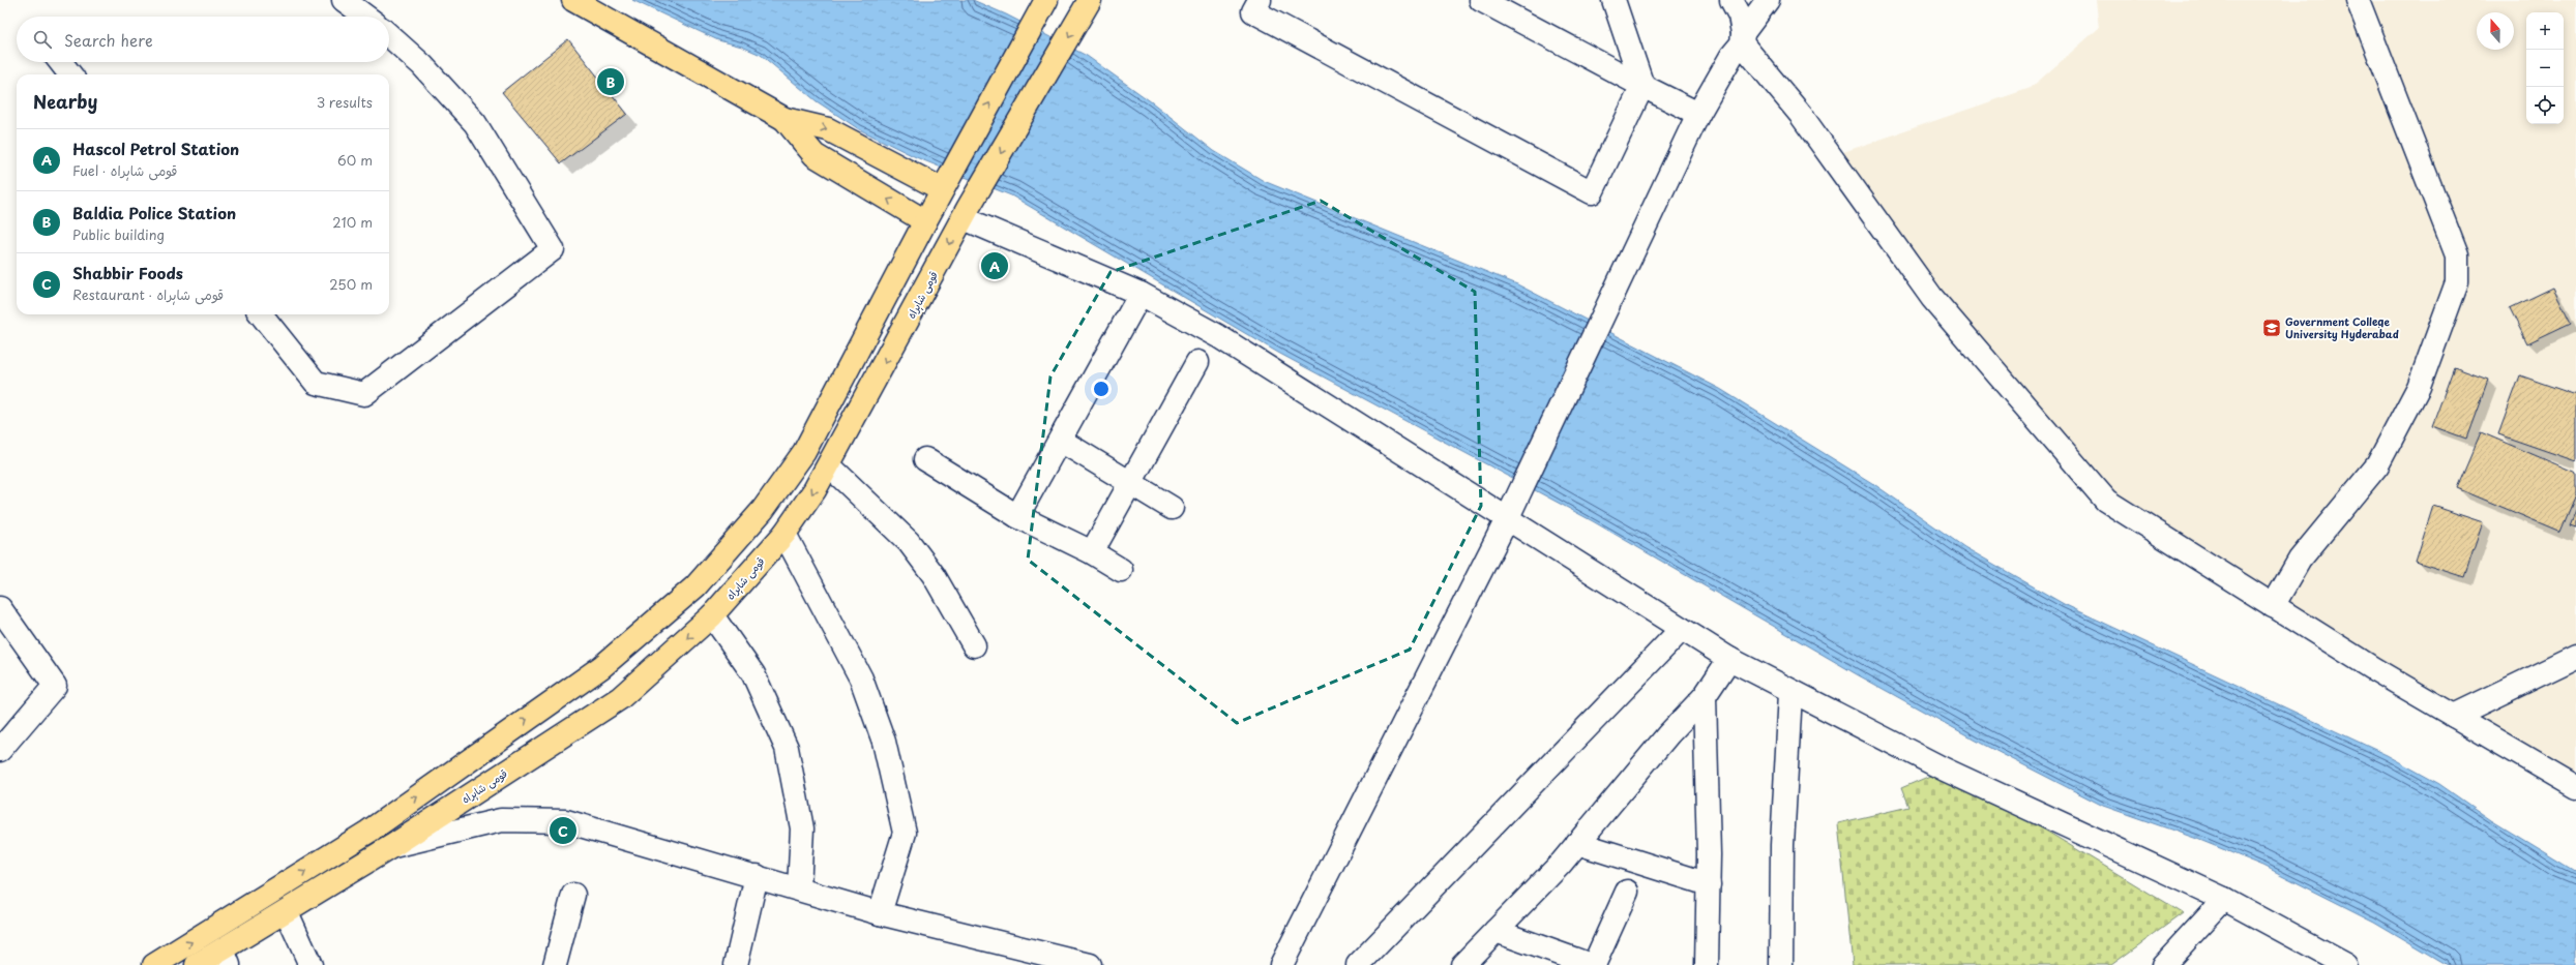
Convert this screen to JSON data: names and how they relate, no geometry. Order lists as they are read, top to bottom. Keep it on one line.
{"streets":{"main road":["قومی شاہراہ"]},"places":{"school or university":["Government College University Hyderabad"]},"north":"top","page":{"map_buttons":["+","−"],"search":"Search here","pins":["B","A","C"],"heading":["Nearby","3 results"],"list":[{"mark":"A","name":"Hascol Petrol Station","note":"Fuel · قومی شاہراہ","value":"60 m"},{"mark":"B","name":"Baldia Police Station","note":"Public building","value":"210 m"},{"mark":"C","name":"Shabbir Foods","note":"Restaurant · قومی شاہراہ","value":"250 m"}]}}
